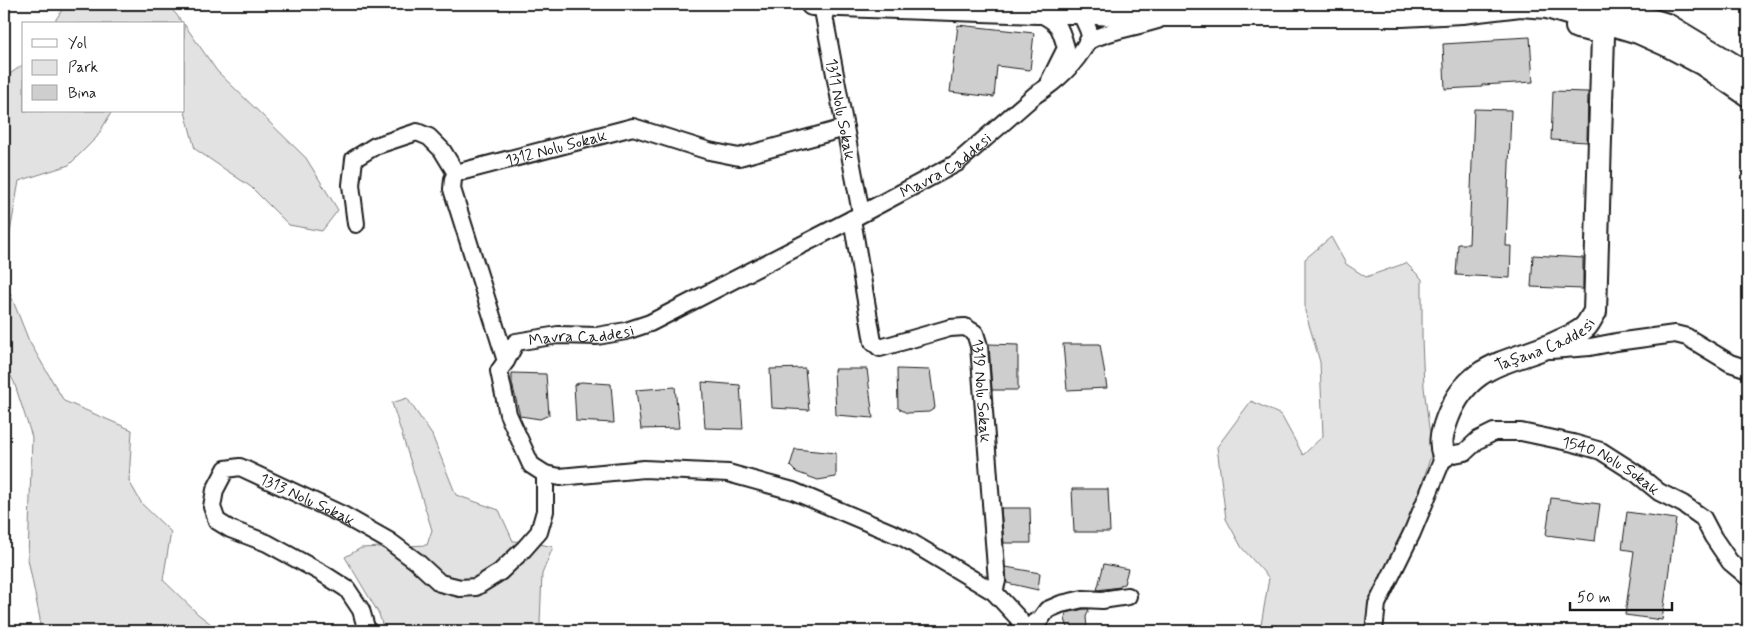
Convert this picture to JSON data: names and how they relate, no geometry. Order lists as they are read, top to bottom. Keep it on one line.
{"streets":{"street":["1311 Nolu Sokak","1312 Nolu Sokak","Mavra Caddesi","Taşana Caddesi","1319 Nolu Sokak","1540 Nolu Sokak","1313 Nolu Sokak"]},"crossings":[["1311 Nolu Sokak","1312 Nolu Sokak"],["1311 Nolu Sokak","Mavra Caddesi"],["1311 Nolu Sokak","1319 Nolu Sokak"],["Mavra Caddesi","1319 Nolu Sokak"],["Mavra Caddesi","1313 Nolu Sokak"],["Taşana Caddesi","1540 Nolu Sokak"]],"legend":["Yol","Park","Bina"],"scale_bar":"50 m"}
